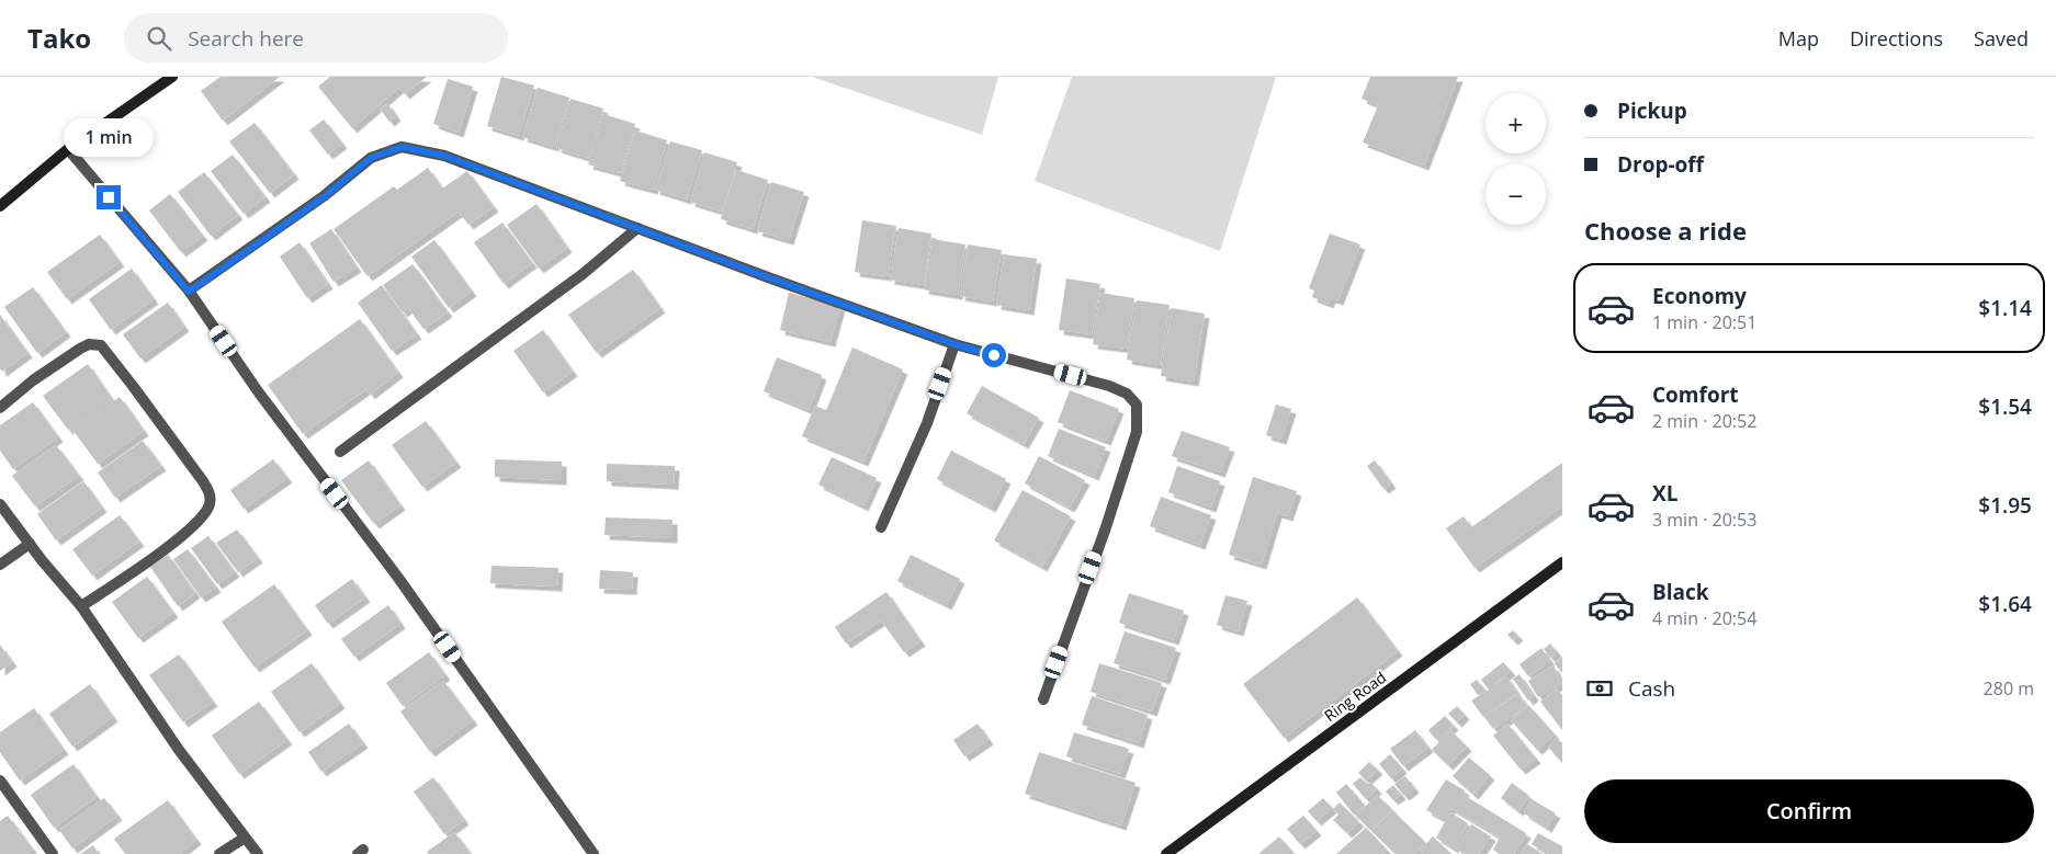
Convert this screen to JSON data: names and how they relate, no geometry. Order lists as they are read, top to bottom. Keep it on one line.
{"streets":{"main road":["Ring Road"]},"page":{"header":"Tako","search":"Search here","nav":["Map","Directions","Saved"],"banner":["Pickup","Drop-off"],"map_buttons":["+","−"],"bubble":"1 min","heading":"Choose a ride","list":[{"name":"Economy","note":"1 min · 20:51","value":"$1.14"},{"name":"Comfort","note":"2 min · 20:52","value":"$1.54"},{"name":"XL","note":"3 min · 20:53","value":"$1.95"},{"name":"Black","note":"4 min · 20:54","value":"$1.64"}],"pay":["Cash","280 m"],"buttons":"Confirm"}}
